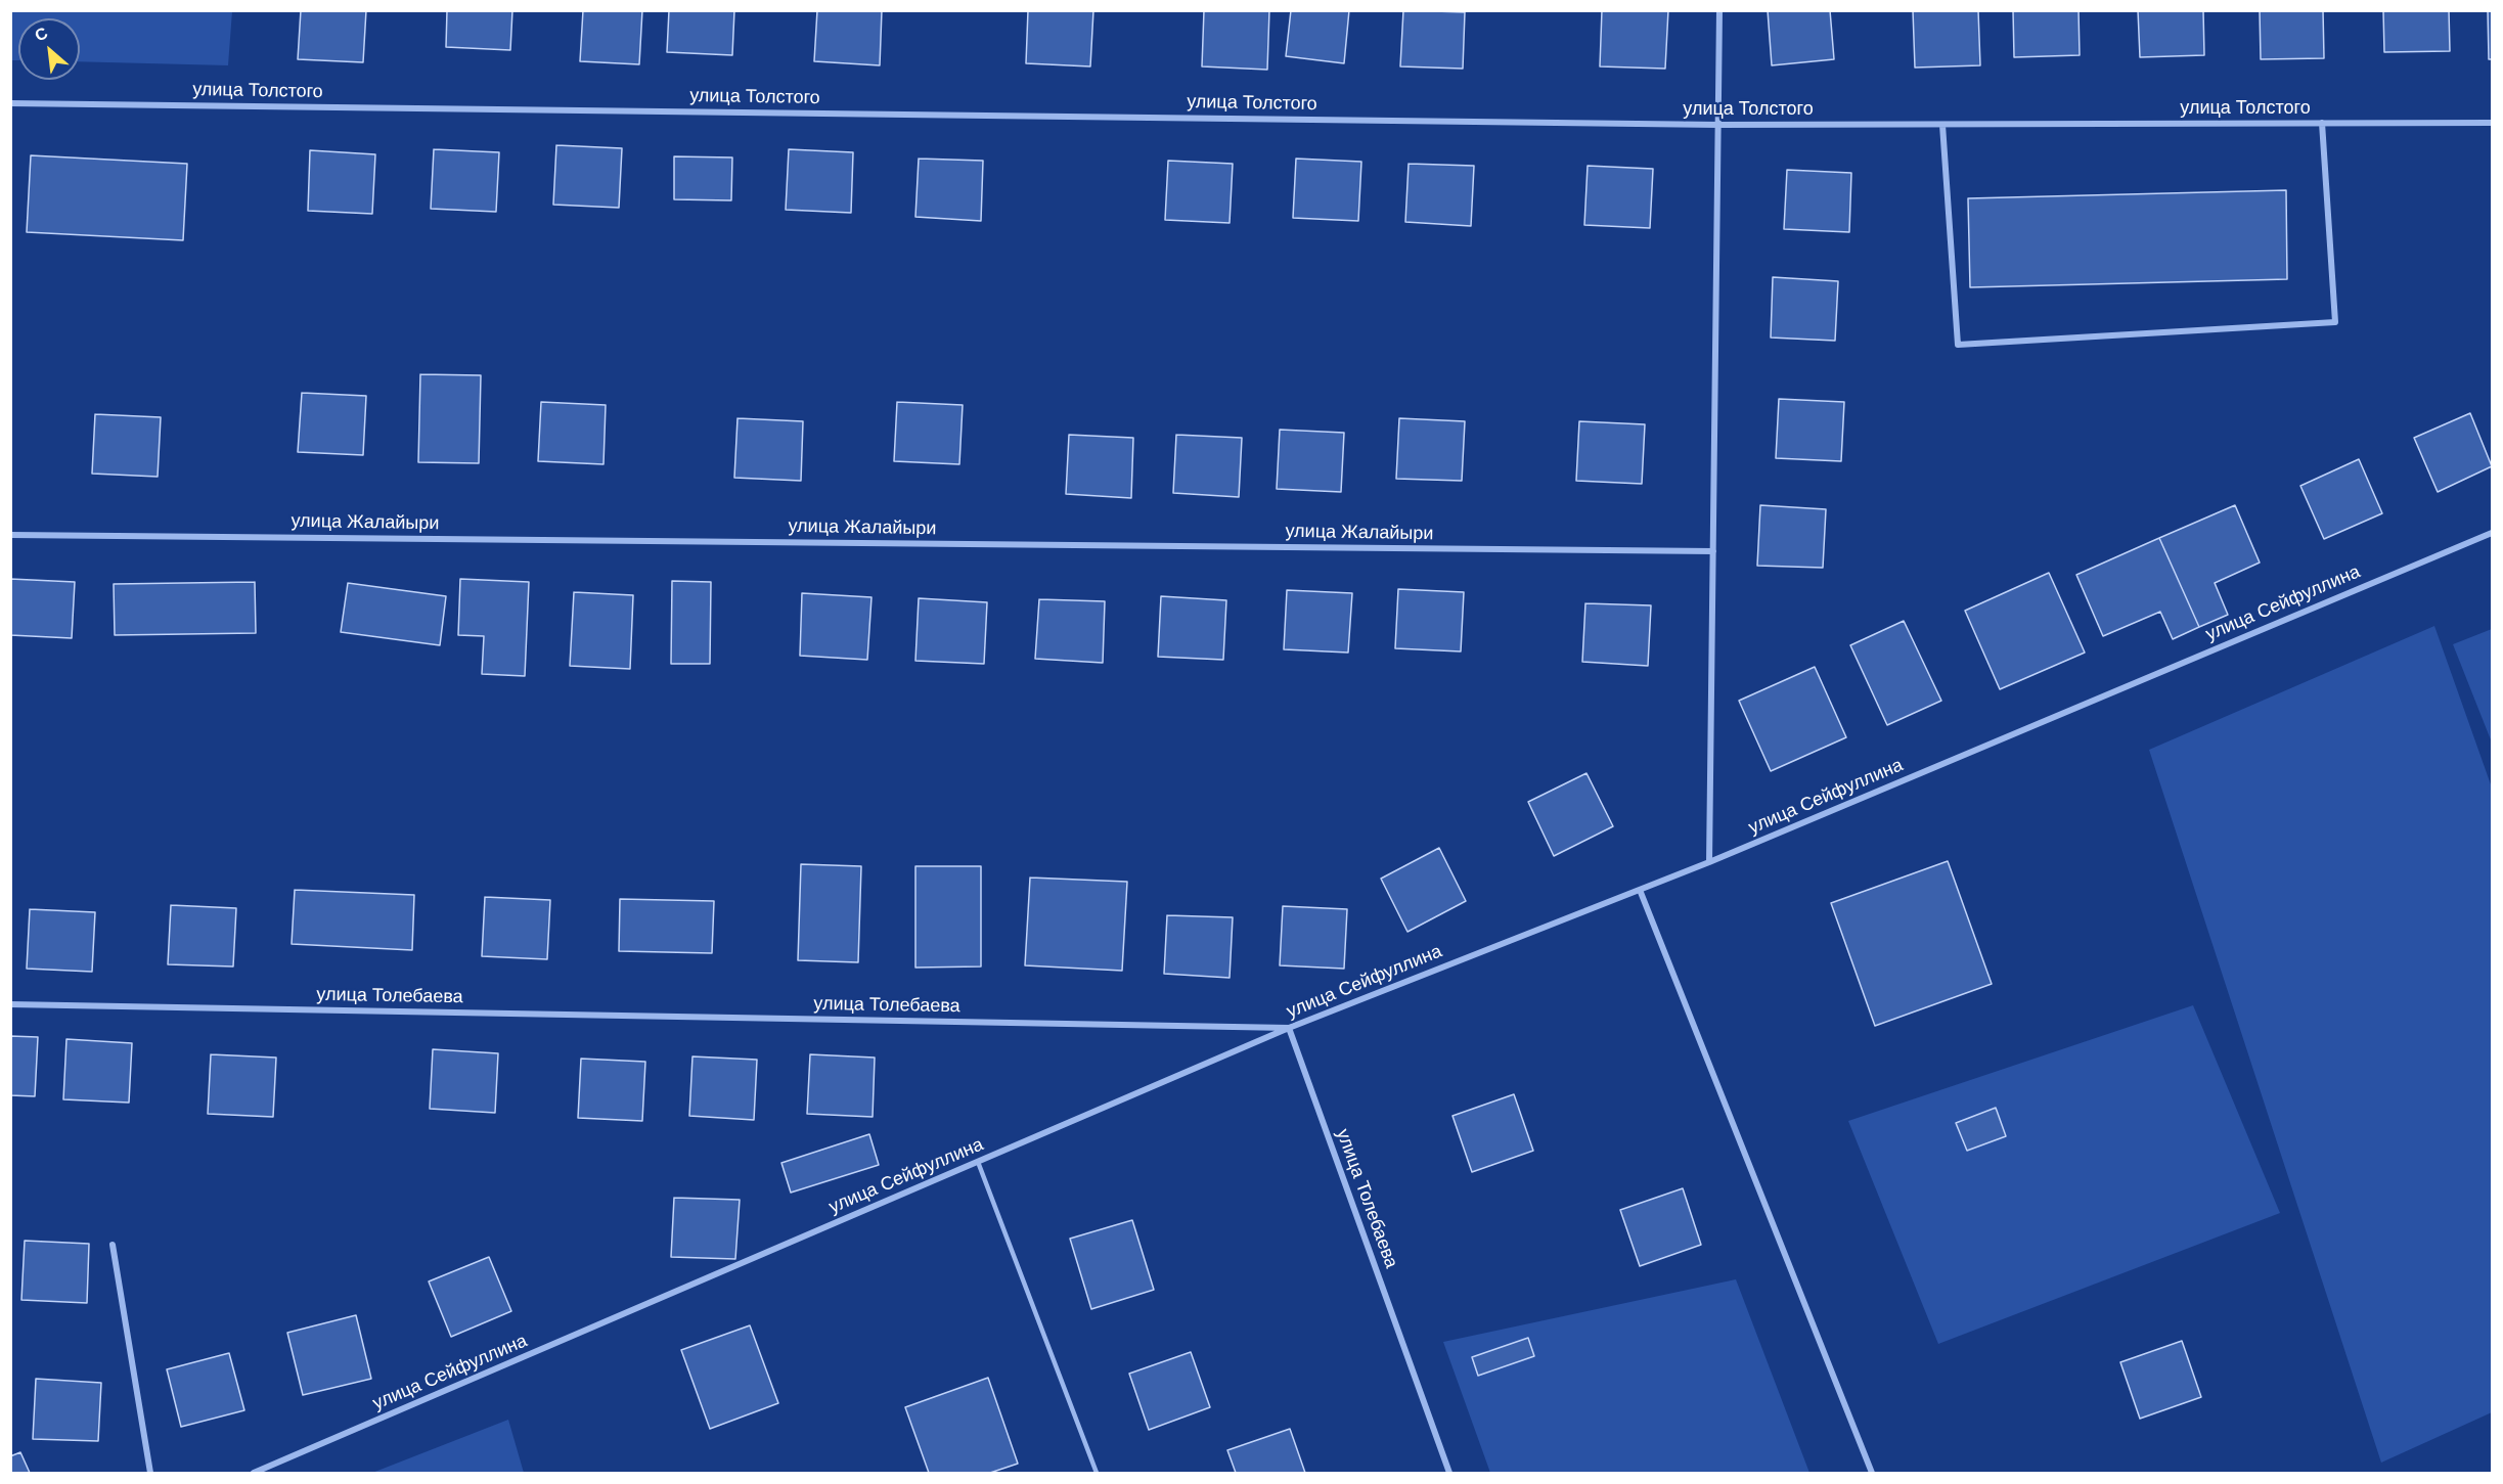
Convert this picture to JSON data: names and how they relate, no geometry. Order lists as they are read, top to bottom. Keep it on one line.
{"streets":{"street":["улица Толстого","улица Жалайыри","улица Сейфуллина","улица Толебаева"]},"crossings":[["улица Сейфуллина","улица Толебаева"]],"north":"top left"}
